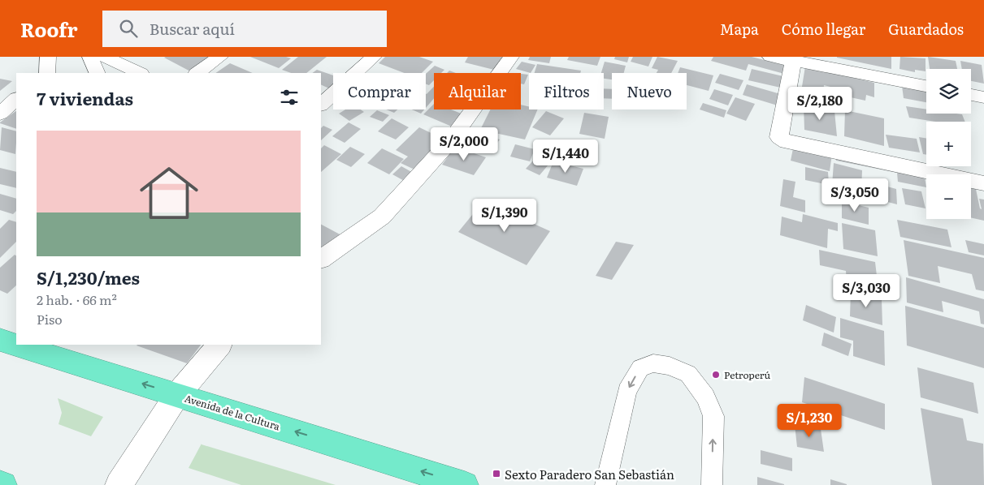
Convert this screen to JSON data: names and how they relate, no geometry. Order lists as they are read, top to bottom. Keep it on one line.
{"streets":{"highway":["Avenida de la Cultura"]},"one_way":["Avenida de la Cultura"],"places":{"other":["Petroperú"],"transit":["Sexto Paradero San Sebastián"]},"page":{"header":"Roofr","search":"Buscar aquí","nav":["Mapa","Cómo llegar","Guardados"],"map_buttons":["+","−"],"chip":["Comprar","Alquilar","Filtros","Nuevo"],"heading":"7 viviendas","price":["S/2,180","S/2,000","S/1,440","S/3,050","S/1,390","S/3,030","S/1,230"],"list":[{"name":"S/1,230/mes","note":"2 hab. · 66 m² · Piso"}]}}
